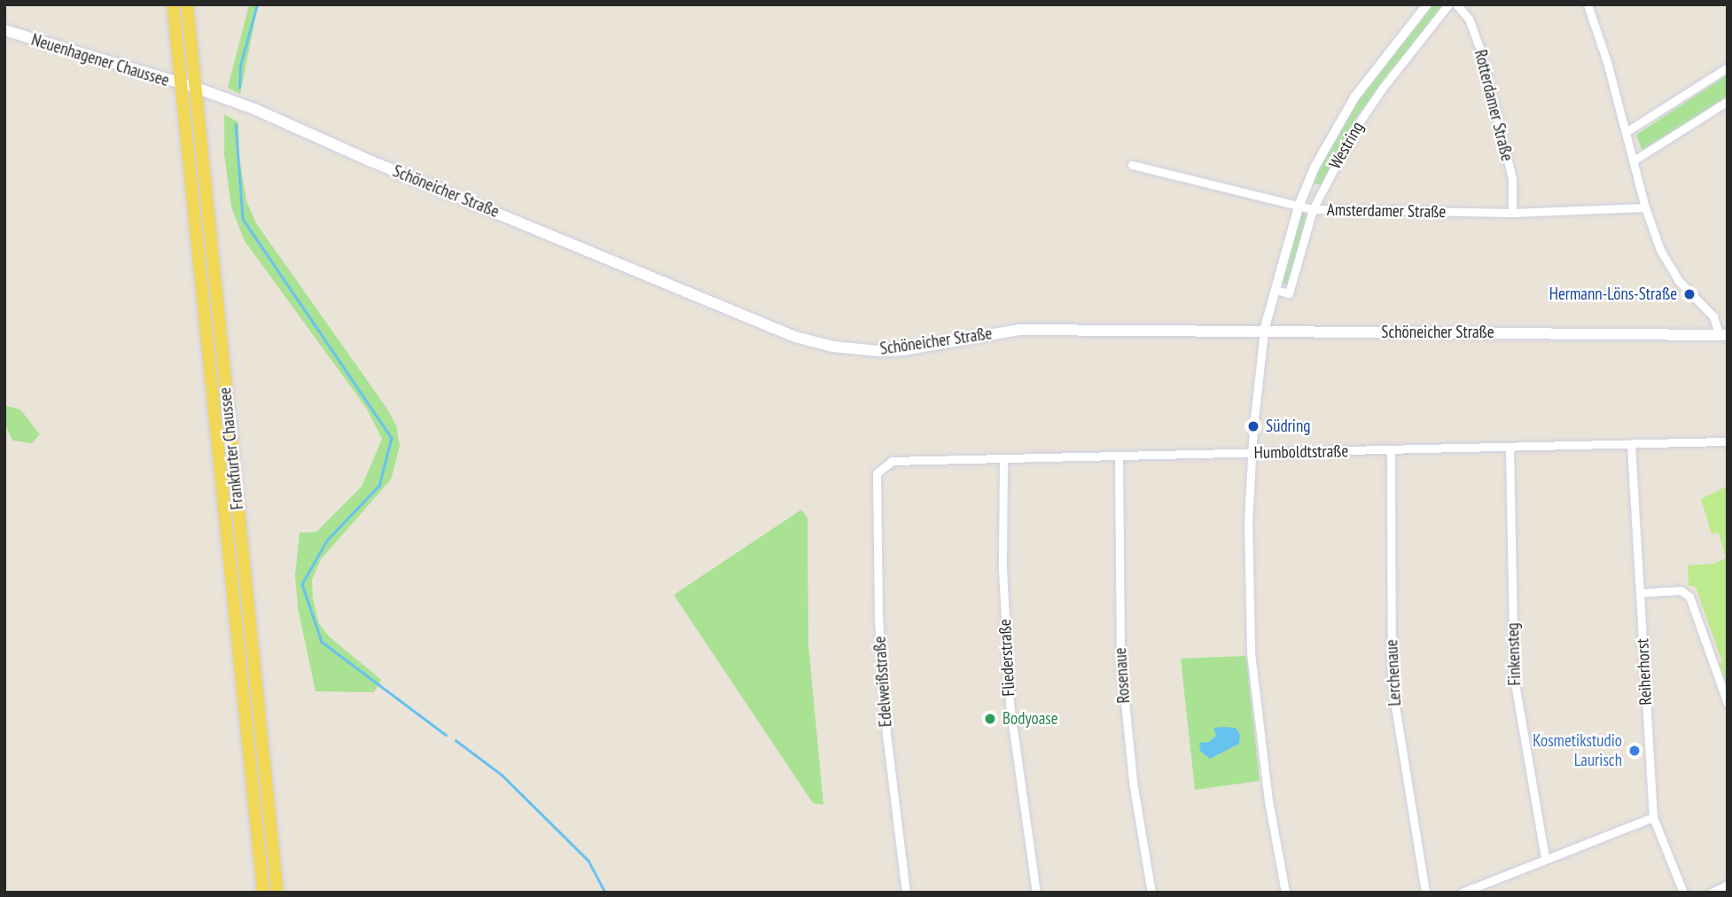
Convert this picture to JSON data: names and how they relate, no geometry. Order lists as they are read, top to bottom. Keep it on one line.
{"streets":{"main road":["Neuenhagener Chaussee","Schöneicher Straße","Frankfurter Chaussee"],"street":["Rotterdamer Straße","Westring","Amsterdamer Straße","Humboldtstraße","Finkensteg","Fliederstraße","Reiherhorst","Lerchenaue","Rosenaue","Edelweißstraße"]},"crossings":[["Neuenhagener Chaussee","Schöneicher Straße"],["Neuenhagener Chaussee","Frankfurter Chaussee"],["Rotterdamer Straße","Amsterdamer Straße"],["Westring","Schöneicher Straße"],["Westring","Amsterdamer Straße"],["Schöneicher Straße","Frankfurter Chaussee"],["Humboldtstraße","Finkensteg"],["Humboldtstraße","Fliederstraße"],["Humboldtstraße","Reiherhorst"],["Humboldtstraße","Lerchenaue"],["Humboldtstraße","Rosenaue"],["Humboldtstraße","Edelweißstraße"]],"places":["Hermann-Löns-Straße","Südring","Bodyoase","Kosmetikstudio Laurisch"]}
